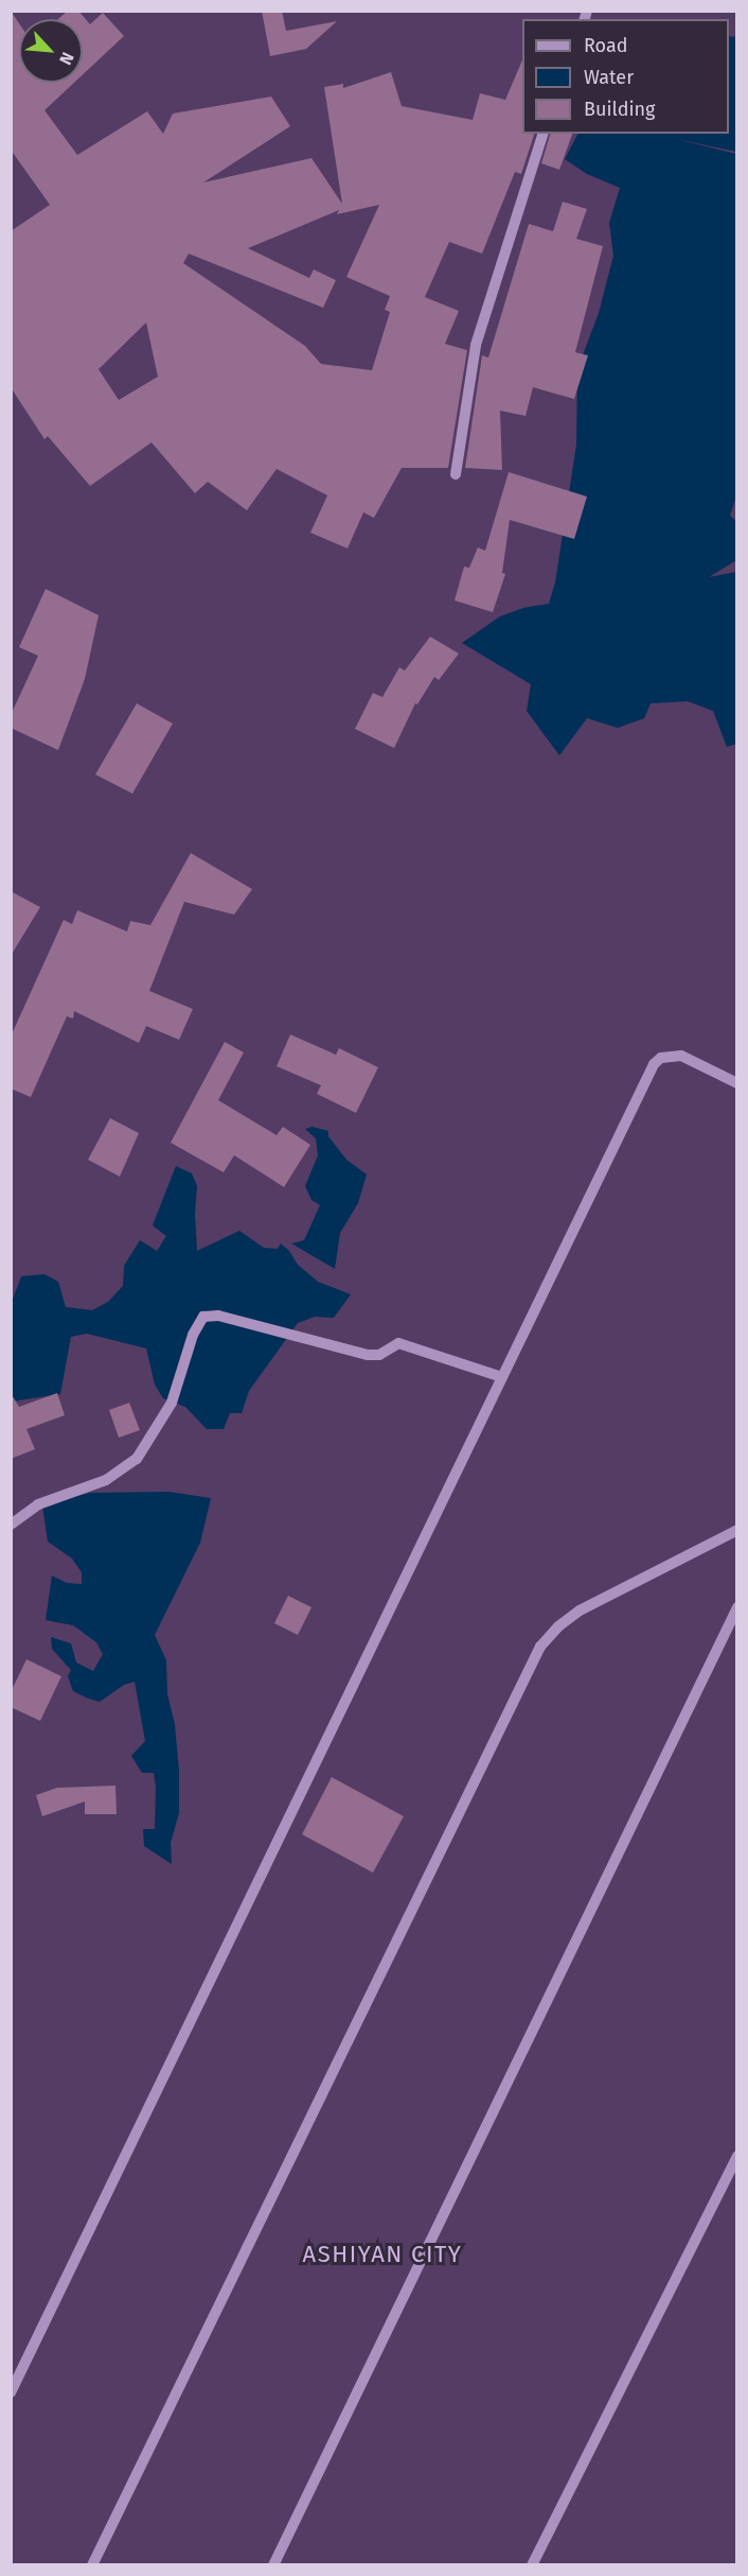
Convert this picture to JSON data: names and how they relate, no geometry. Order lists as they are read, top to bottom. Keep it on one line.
{"districts":["ASHIYAN CITY"],"legend":["Road","Water","Building"],"north":"bottom right"}
